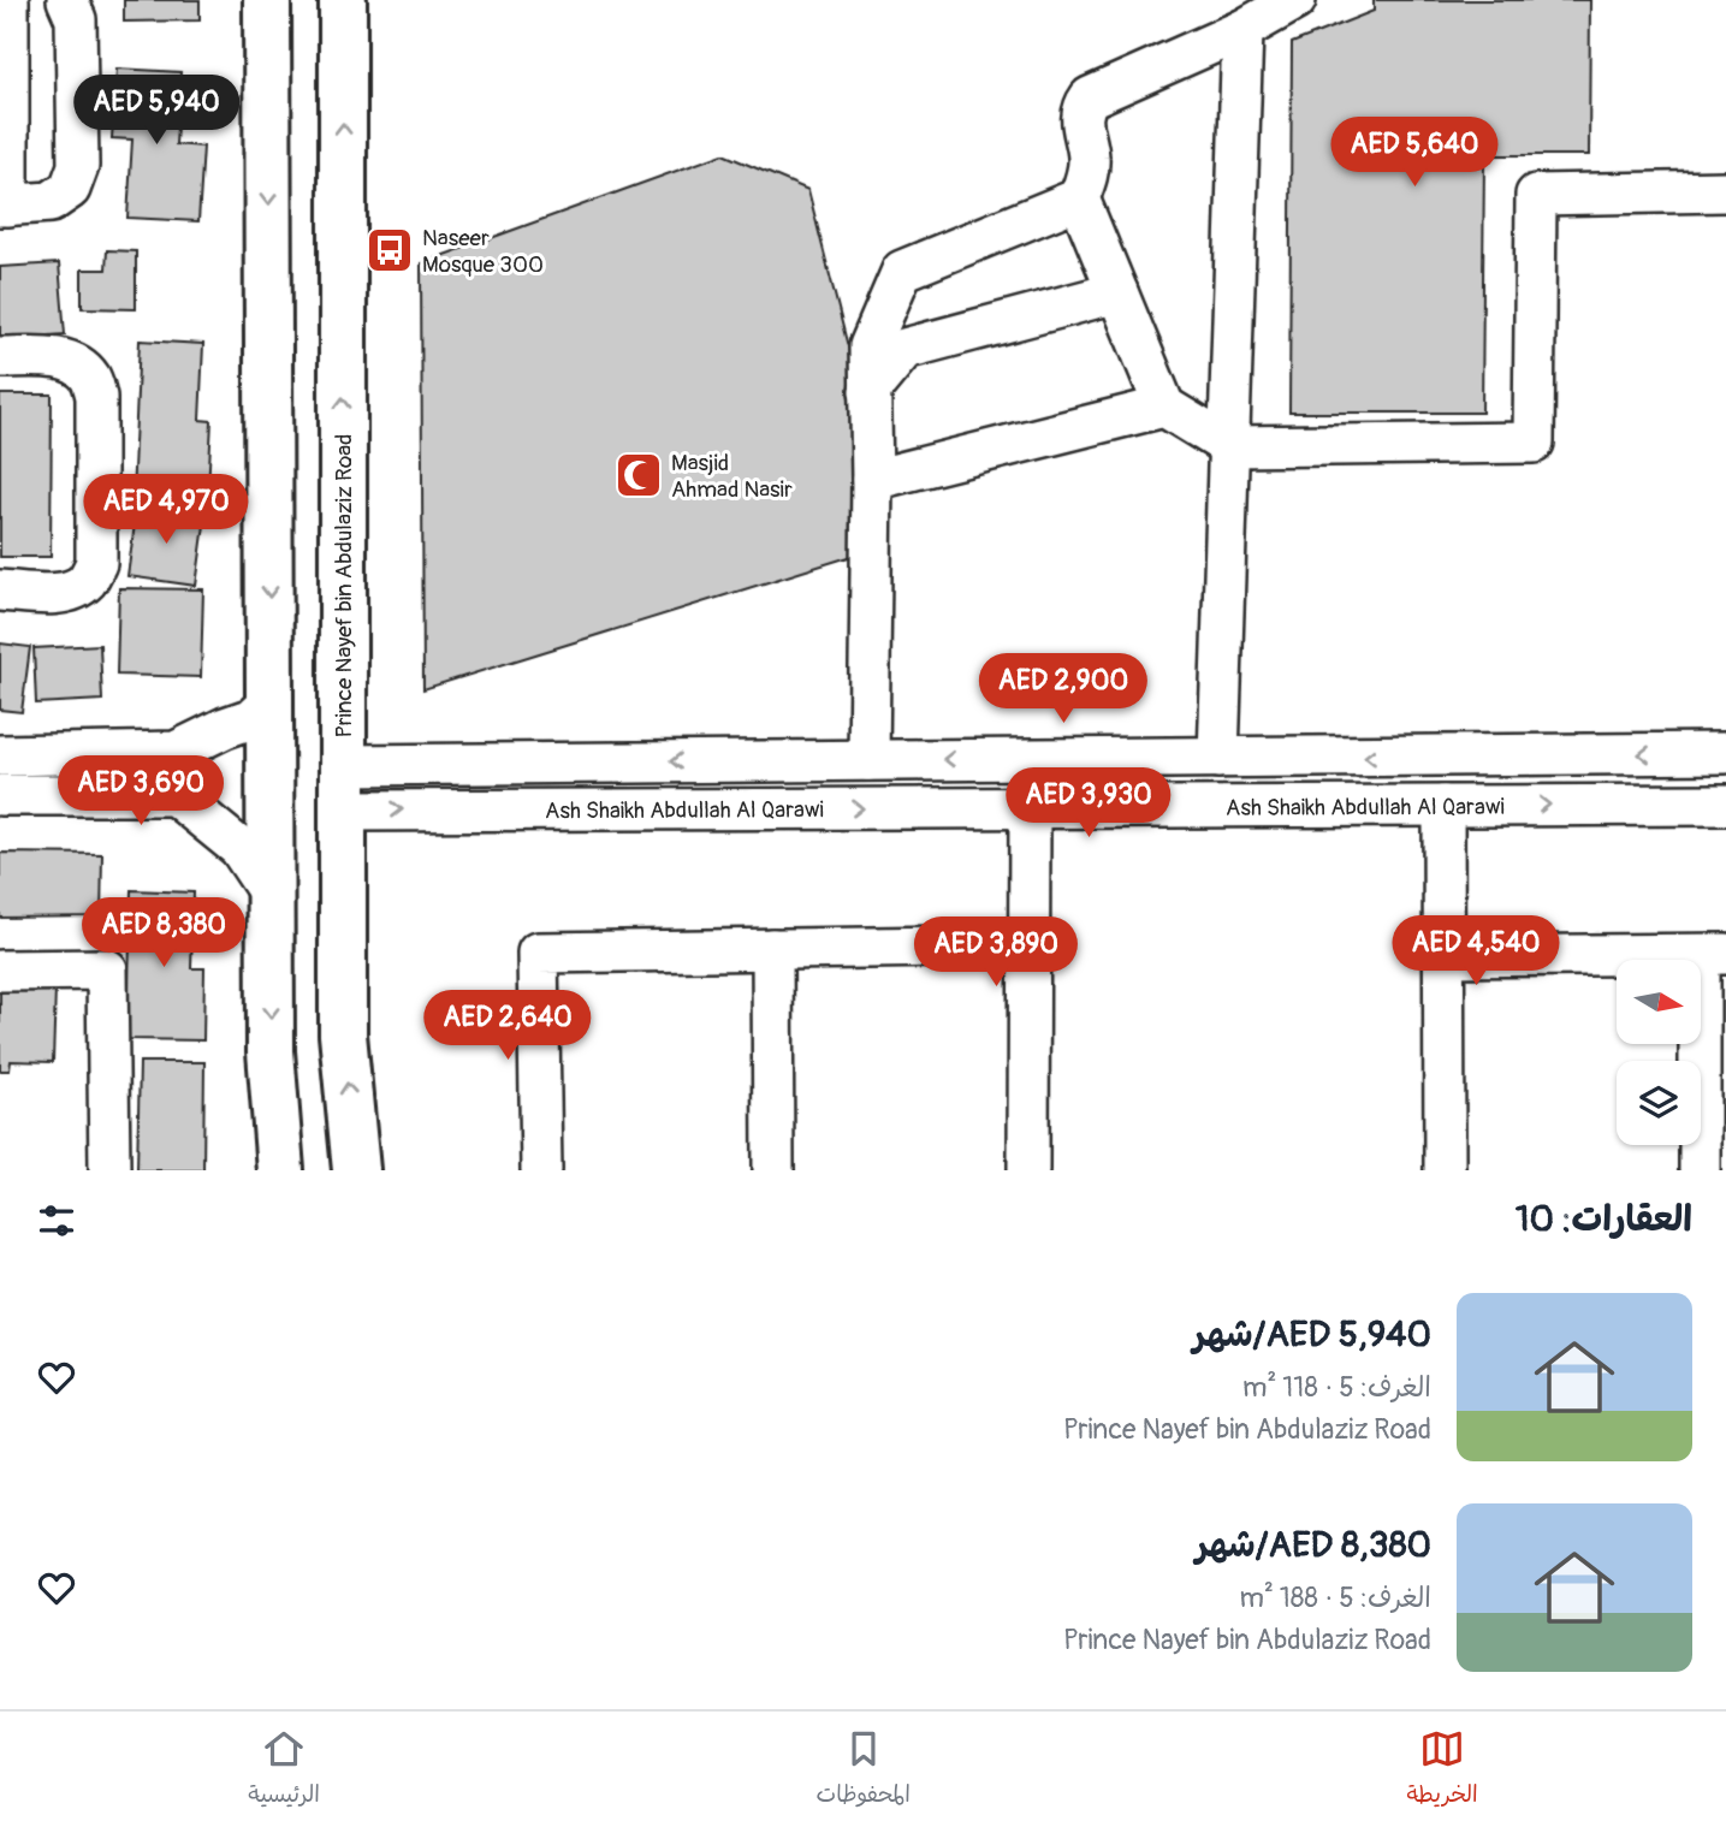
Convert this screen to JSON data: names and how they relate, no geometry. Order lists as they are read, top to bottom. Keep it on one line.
{"streets":{"main road":["Prince Nayef bin Abdulaziz Road"],"street":["Ash Shaikh Abdullah Al Qarawi"]},"crossings":[["Prince Nayef bin Abdulaziz Road","Ash Shaikh Abdullah Al Qarawi"]],"places":{"bus stop":["Naseer Mosque 300"],"mosque":["Masjid Ahmad Nasir"]},"north":"right","page":{"price":["AED 5,940","AED 5,640","AED 4,970","AED 2,900","AED 3,690","AED 3,930","AED 8,380","AED 4,540","AED 3,890","AED 2,640"],"heading":"العقارات: 10","list":[{"name":"AED 5,940/شهر","note":"الغرف: 5 · 118 m² · Prince Nayef bin Abdulaziz Road"},{"name":"AED 8,380/شهر","note":"الغرف: 5 · 188 m² · Prince Nayef bin Abdulaziz Road"}],"tabs":["الخريطة","المحفوظات","الرئيسية"]}}
